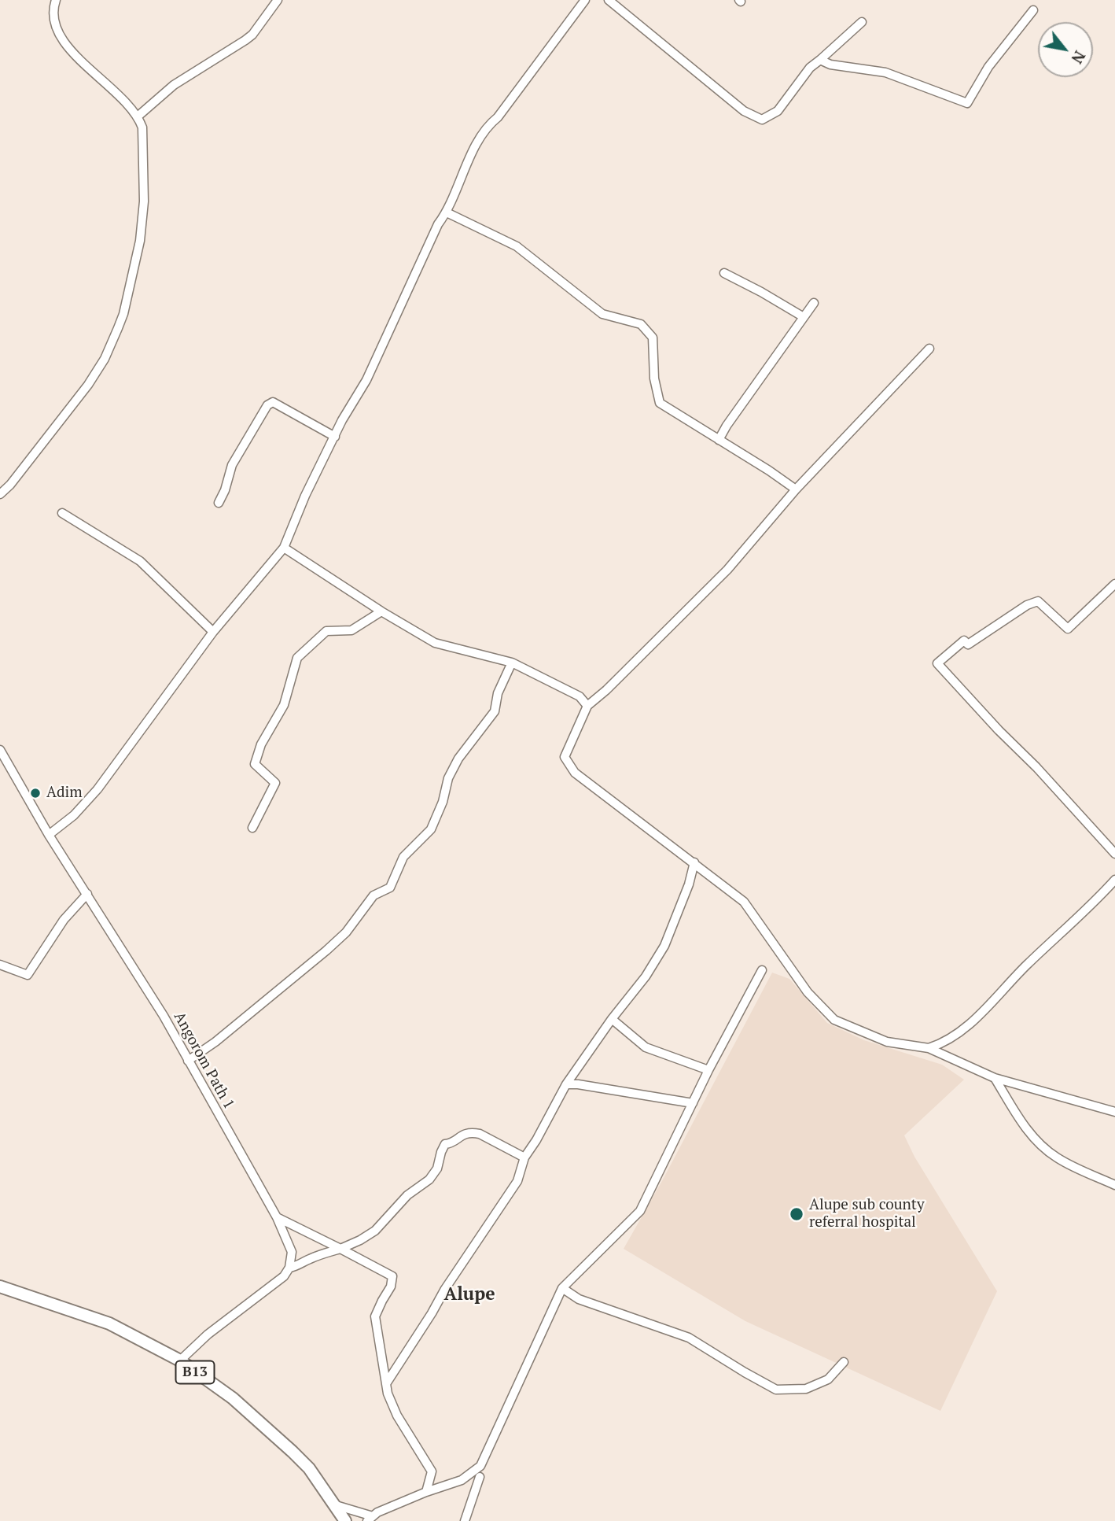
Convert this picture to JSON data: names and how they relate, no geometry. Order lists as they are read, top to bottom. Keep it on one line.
{"streets":{"highway":["B13"],"street":["Angorom Path 1"]},"districts":["Alupe"],"places":["Adim","Alupe sub county referral hospital"],"north":"bottom right"}
